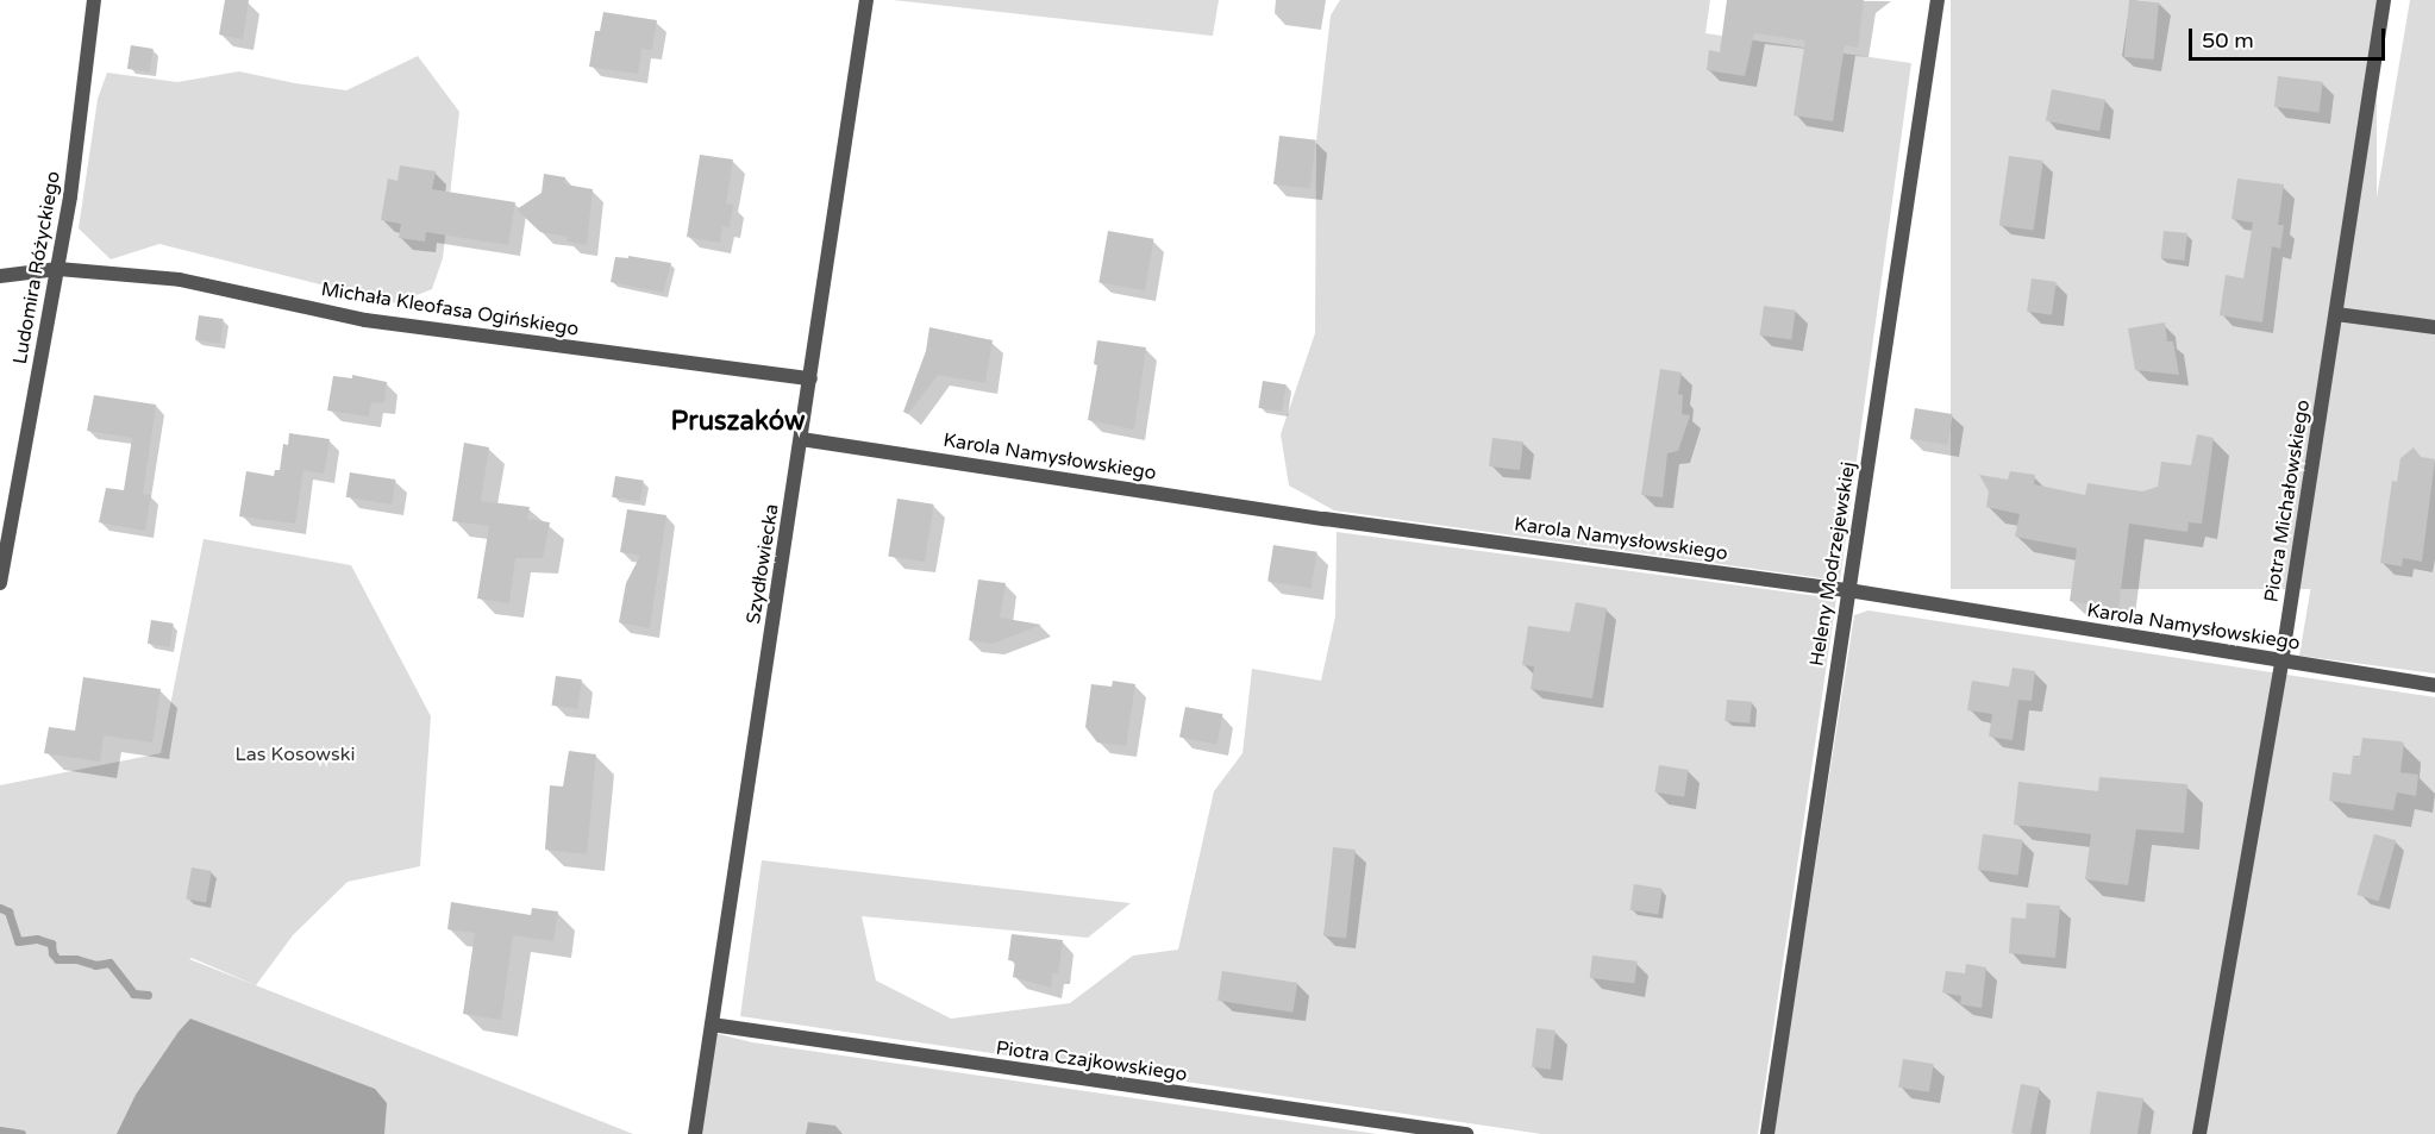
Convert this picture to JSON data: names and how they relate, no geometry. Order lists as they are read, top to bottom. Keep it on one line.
{"streets":{"street":["Ludomira Różyckiego","Michała Kleofasa Ogińskiego","Karola Namysłowskiego","Piotra Michałowskiego","Szydłowiecka","Heleny Modrzejewskiej","Piotra Czajkowskiego"]},"crossings":[["Ludomira Różyckiego","Michała Kleofasa Ogińskiego"],["Michała Kleofasa Ogińskiego","Szydłowiecka"],["Karola Namysłowskiego","Piotra Michałowskiego"],["Karola Namysłowskiego","Szydłowiecka"],["Karola Namysłowskiego","Heleny Modrzejewskiej"],["Szydłowiecka","Piotra Czajkowskiego"]],"districts":["Pruszaków"],"parks":["Las Kosowski"],"scale_bar":"50 m"}
